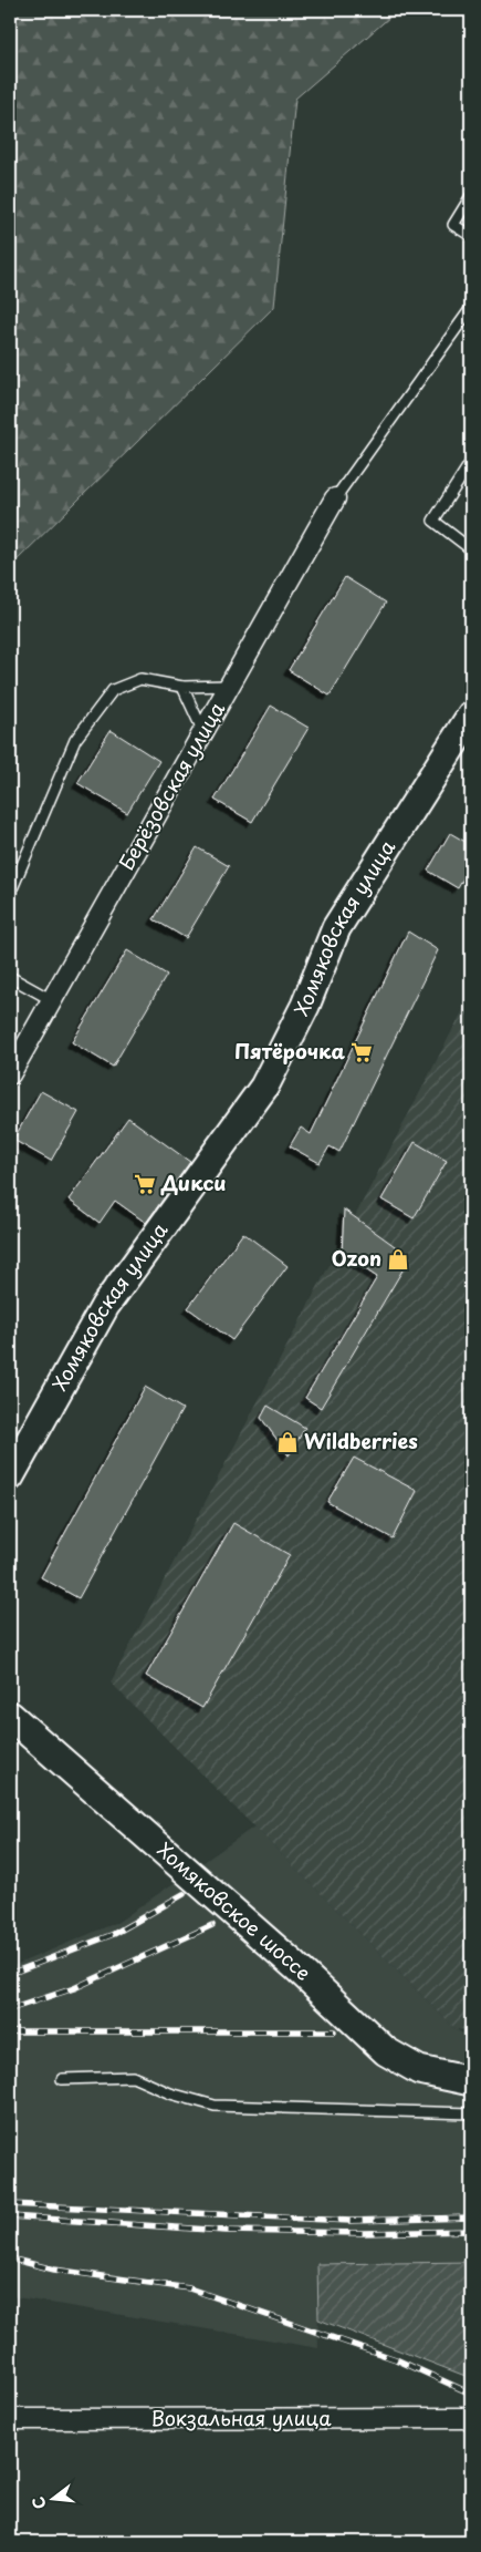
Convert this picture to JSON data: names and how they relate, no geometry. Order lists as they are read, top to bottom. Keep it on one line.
{"streets":{"street":["Берёзовская улица","Хомяковская улица","Хомяковское шоссе","Вокзальная улица"]},"places":{"supermarket":["Пятёрочка","Дикси"],"shop":["Ozon","Wildberries"]},"north":"left"}
